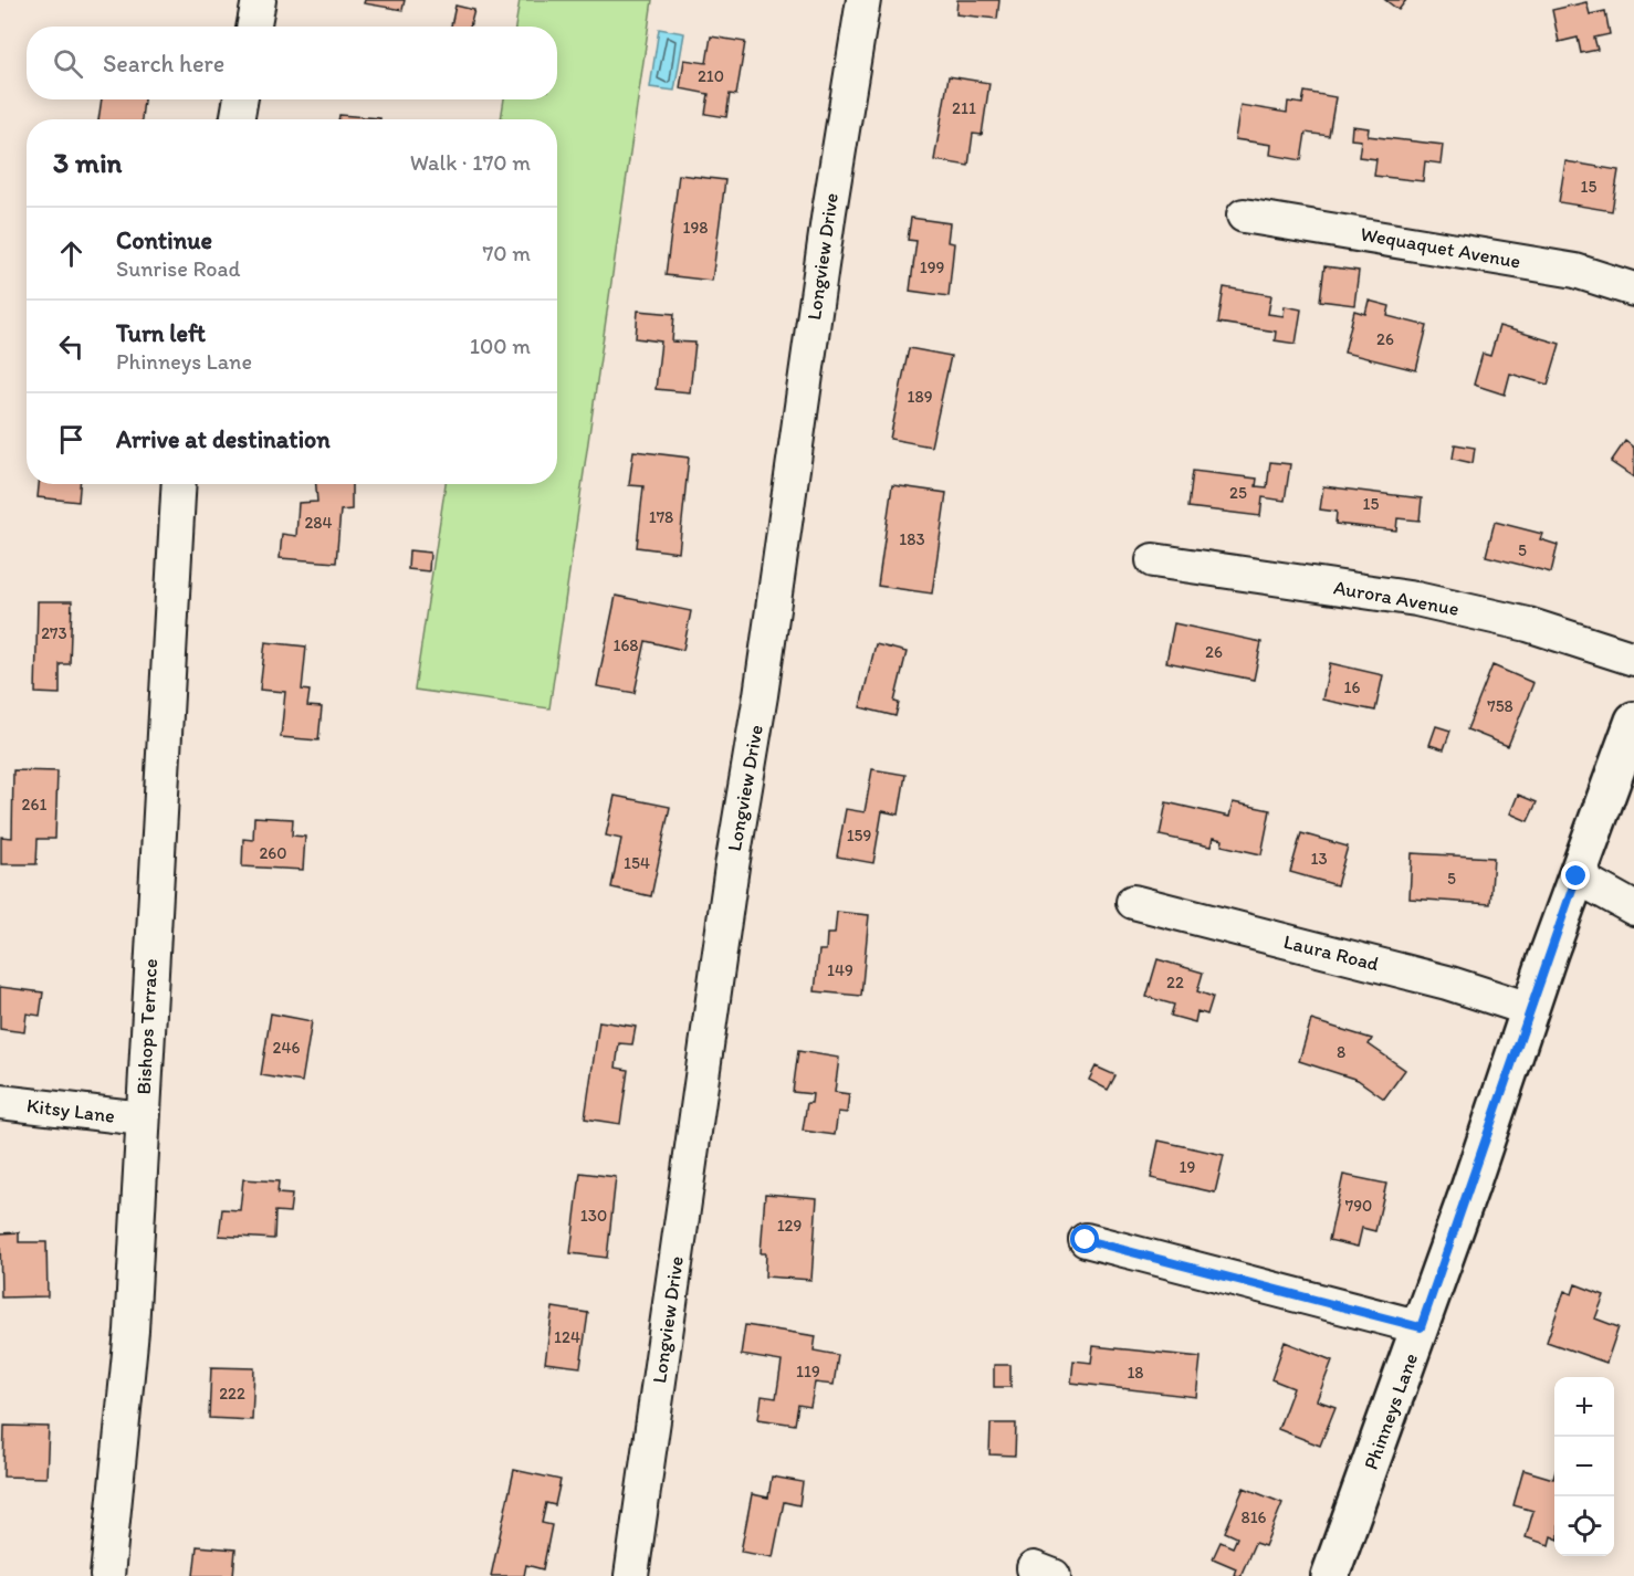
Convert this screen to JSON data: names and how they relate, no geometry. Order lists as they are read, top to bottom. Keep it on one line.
{"streets":{"main road":["Phinneys Lane"],"street":["Wequaquet Avenue","Longview Drive","Aurora Avenue","Laura Road","Bishops Terrace","Kitsy Lane"]},"crossings":[["Laura Road","Phinneys Lane"],["Bishops Terrace","Kitsy Lane"]],"house_numbers":["210","211","15","198","199","26","189","25","15","178","284","183","5","273","168","26","16","758","261","159","260","13","154","5","149","22","246","8","19","790","130","129","124","119","18","222","816"],"page":{"search":"Search here","heading":["3 min","Walk · 170 m"],"list":[["Continue","Sunrise Road","70 m"],["Turn left","Phinneys Lane","100 m"],"Arrive at destination"],"map_buttons":["+","−"]}}
